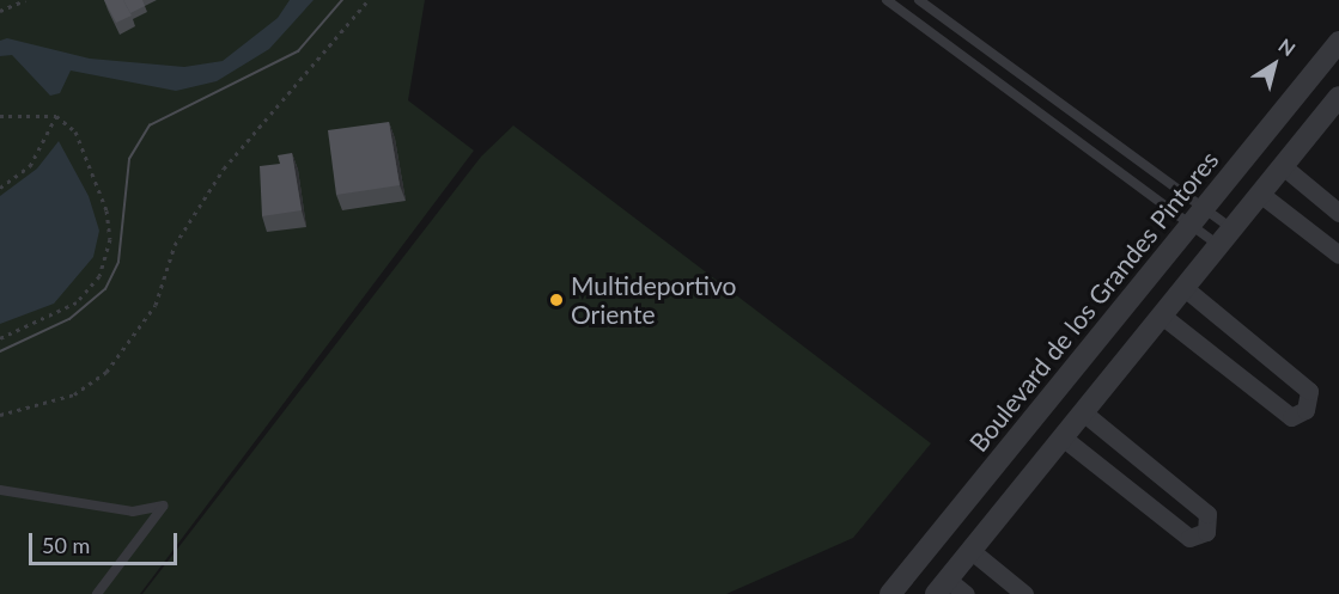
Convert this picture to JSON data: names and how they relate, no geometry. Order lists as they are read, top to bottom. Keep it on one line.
{"streets":{"street":["Boulevard de los Grandes Pintores"]},"places":["Multideportivo Oriente"],"scale_bar":"50 m","north":"top right"}
